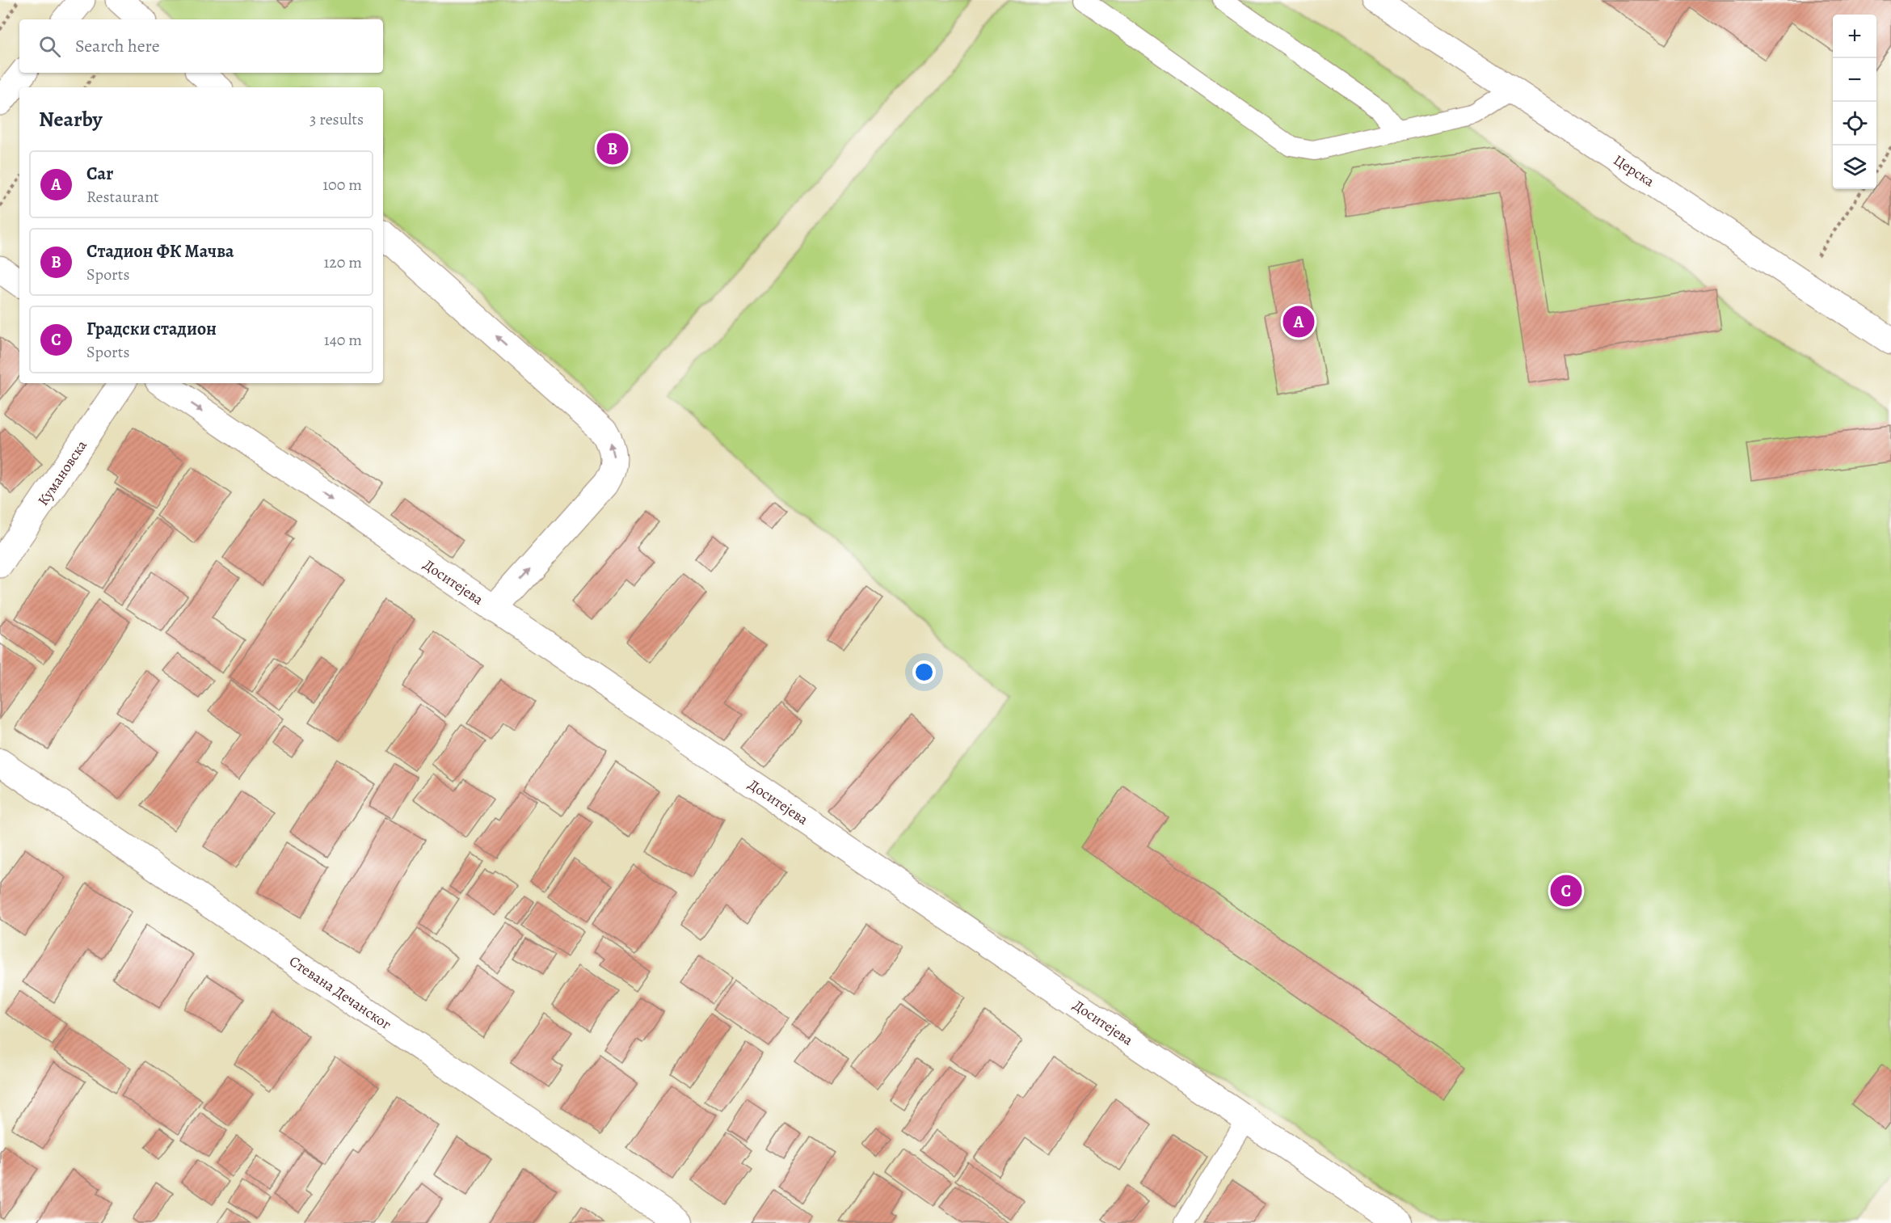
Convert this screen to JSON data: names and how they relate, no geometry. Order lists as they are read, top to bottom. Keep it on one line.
{"streets":{"street":["Церска","Кумановска","Доситејева","Стевана Дечанског"]},"page":{"map_buttons":["+","−"],"search":"Search here","heading":["Nearby","3 results"],"pins":["B","A","C"],"list":[{"mark":"A","name":"Car","note":"Restaurant","value":"100 m"},{"mark":"B","name":"Стадион ФК Мачва","note":"Sports","value":"120 m"},{"mark":"C","name":"Градски стадион","note":"Sports","value":"140 m"}]}}
